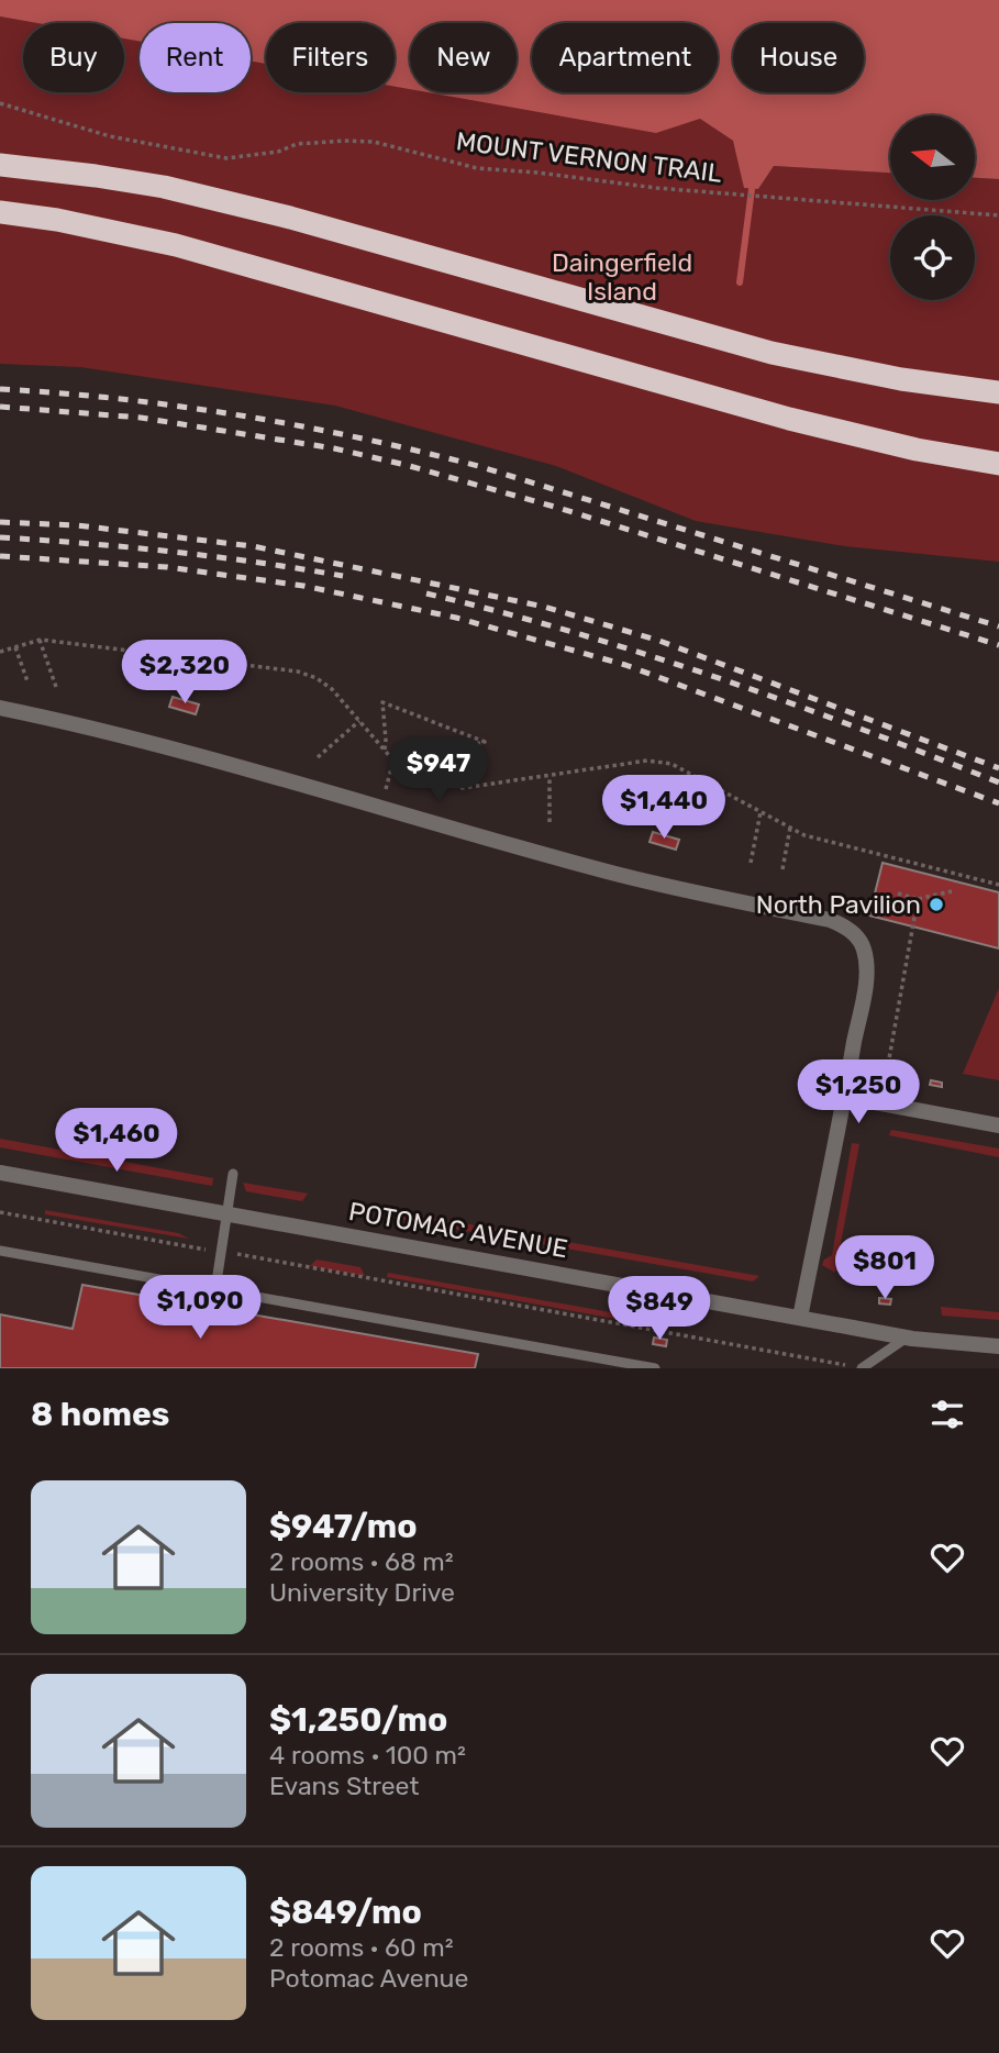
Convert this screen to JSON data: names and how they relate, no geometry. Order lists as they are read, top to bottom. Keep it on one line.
{"streets":{"street":["POTOMAC AVENUE"],"path":["MOUNT VERNON TRAIL"]},"parks":["Daingerfield Island"],"places":["North Pavilion"],"north":"left","page":{"chip":["Buy","Rent","Filters","New","Apartment","House"],"price":["$2,320","$947","$1,440","$1,250","$1,460","$801","$1,090","$849"],"heading":"8 homes","list":[{"name":"$947/mo","note":"2 rooms · 68 m² · University Drive"},{"name":"$1,250/mo","note":"4 rooms · 100 m² · Evans Street"},{"name":"$849/mo","note":"2 rooms · 60 m² · Potomac Avenue"}]}}
